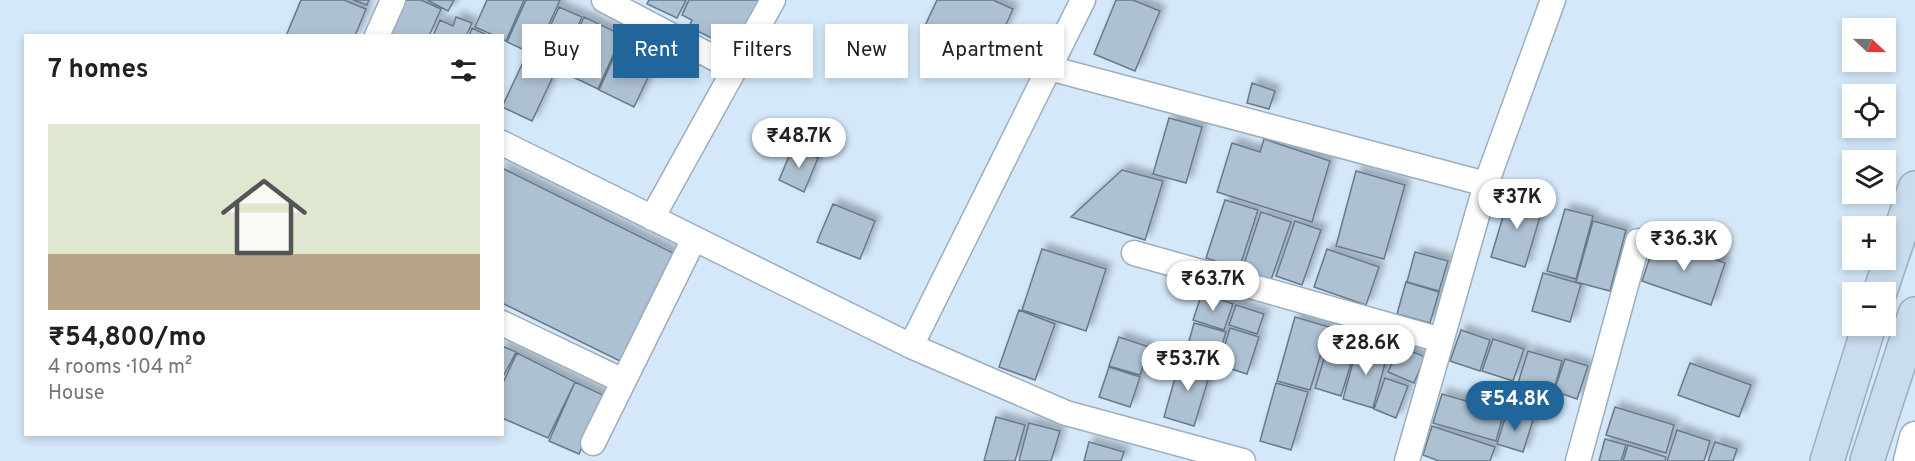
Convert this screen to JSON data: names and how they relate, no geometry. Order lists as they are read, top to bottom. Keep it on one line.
{"north":"right","page":{"map_buttons":["+","−"],"chip":["Buy","Rent","Filters","New","Apartment"],"heading":"7 homes","list":[{"name":"₹54,800/mo","note":"4 rooms · 104 m² · House"}],"price":["₹48.7K","₹37K","₹36.3K","₹63.7K","₹28.6K","₹53.7K","₹54.8K"]}}
